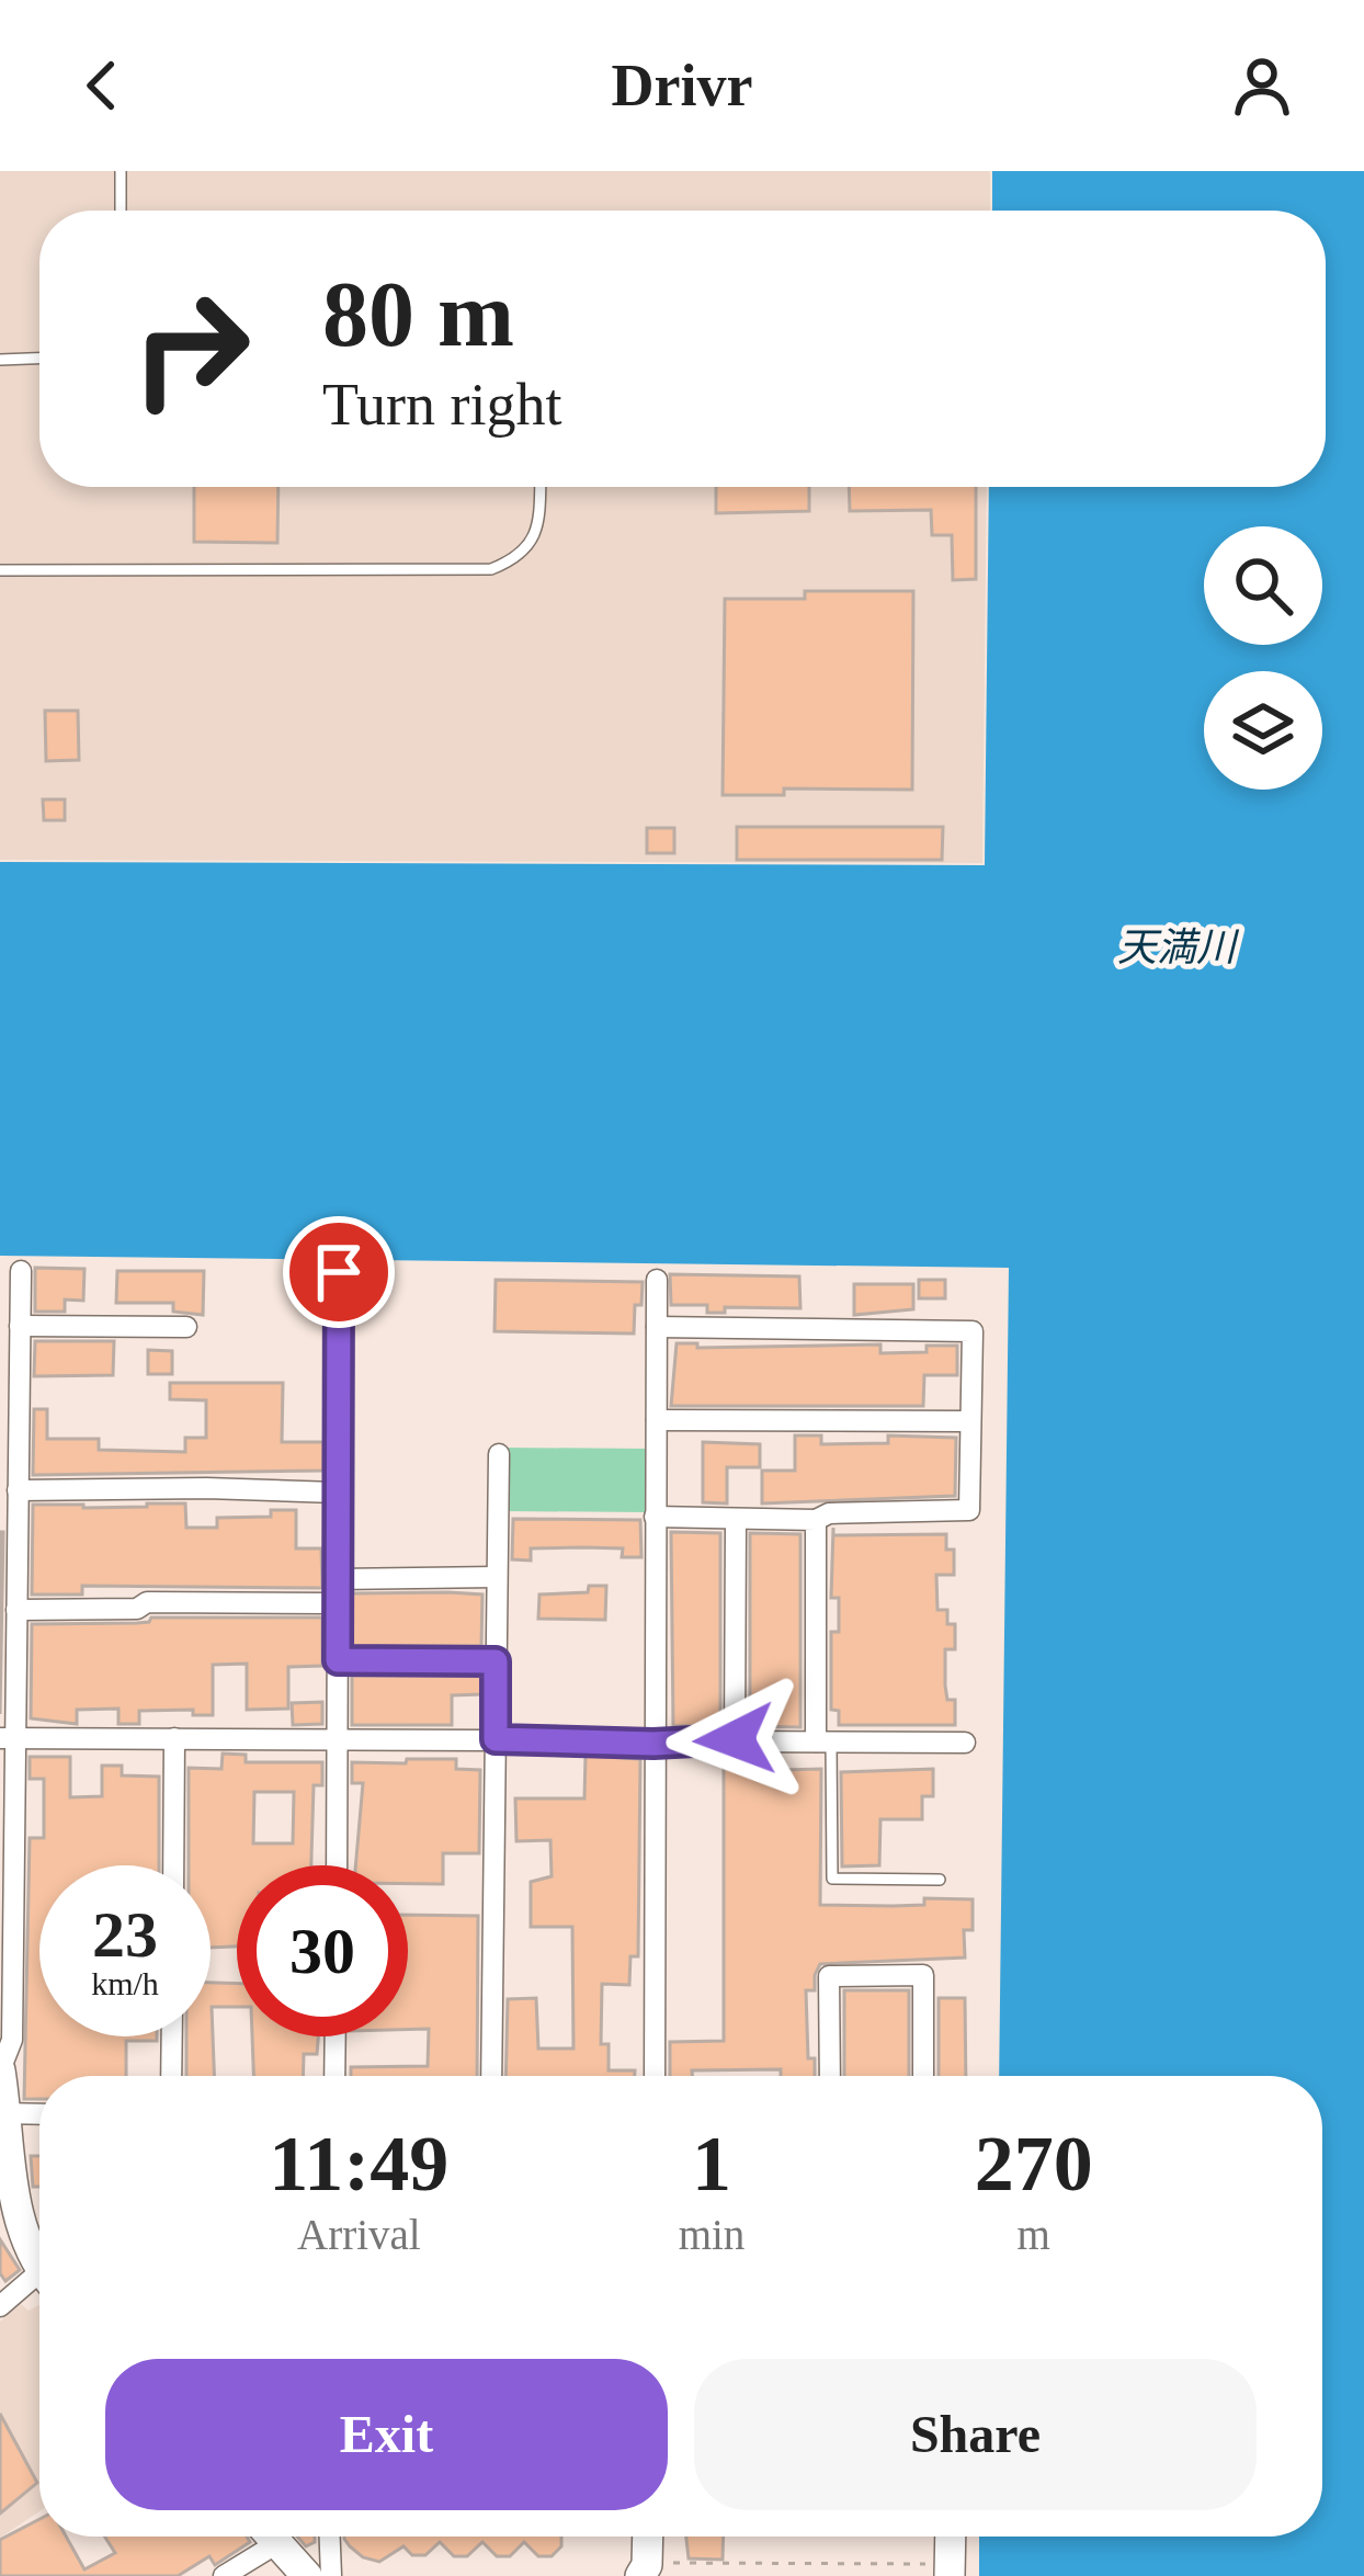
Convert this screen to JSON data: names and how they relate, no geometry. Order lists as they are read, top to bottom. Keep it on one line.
{"water":["天満川"],"page":{"header":"Drivr","turn":["80 m","Turn right"],"speed":"23 km/h","limit":"30","eta":["11:49","Arrival","1","min","270","m"],"buttons":["Exit","Share"]}}
